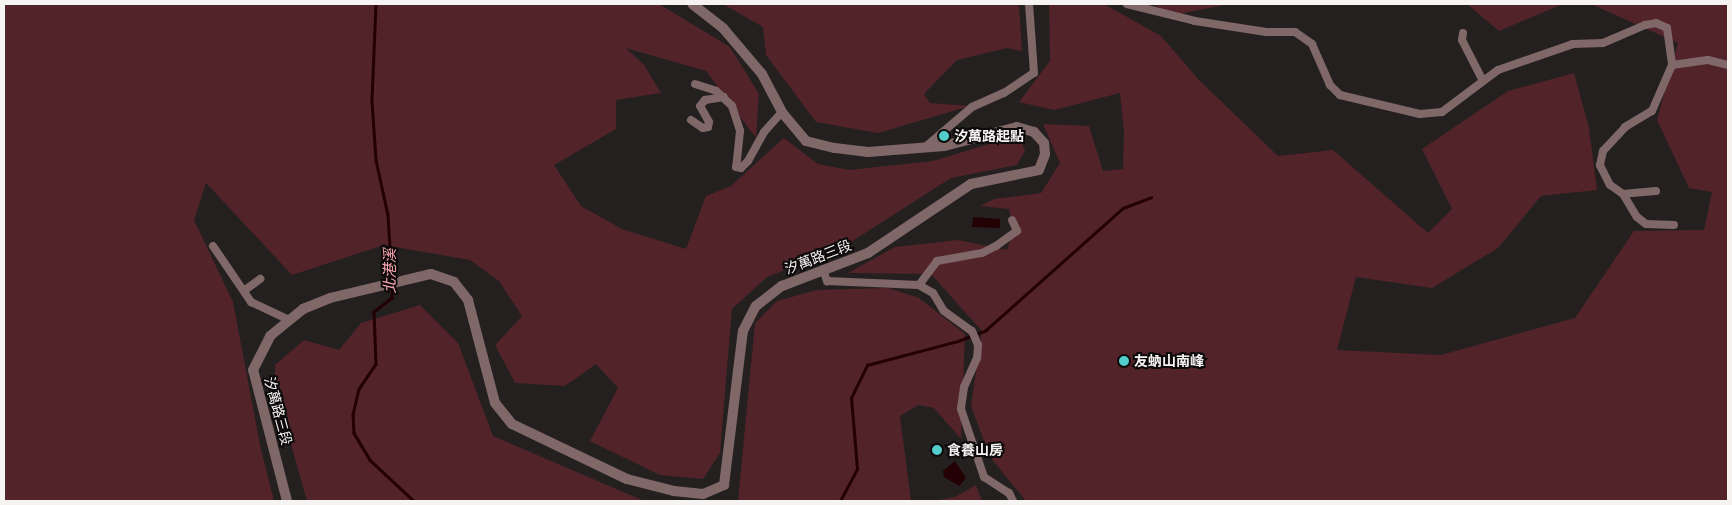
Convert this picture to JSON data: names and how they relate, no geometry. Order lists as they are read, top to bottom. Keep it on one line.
{"streets":{"street":["汐萬路三段"]},"water":["北港溪"],"places":["汐萬路起點","友蚋山南峰","食養山房"]}
